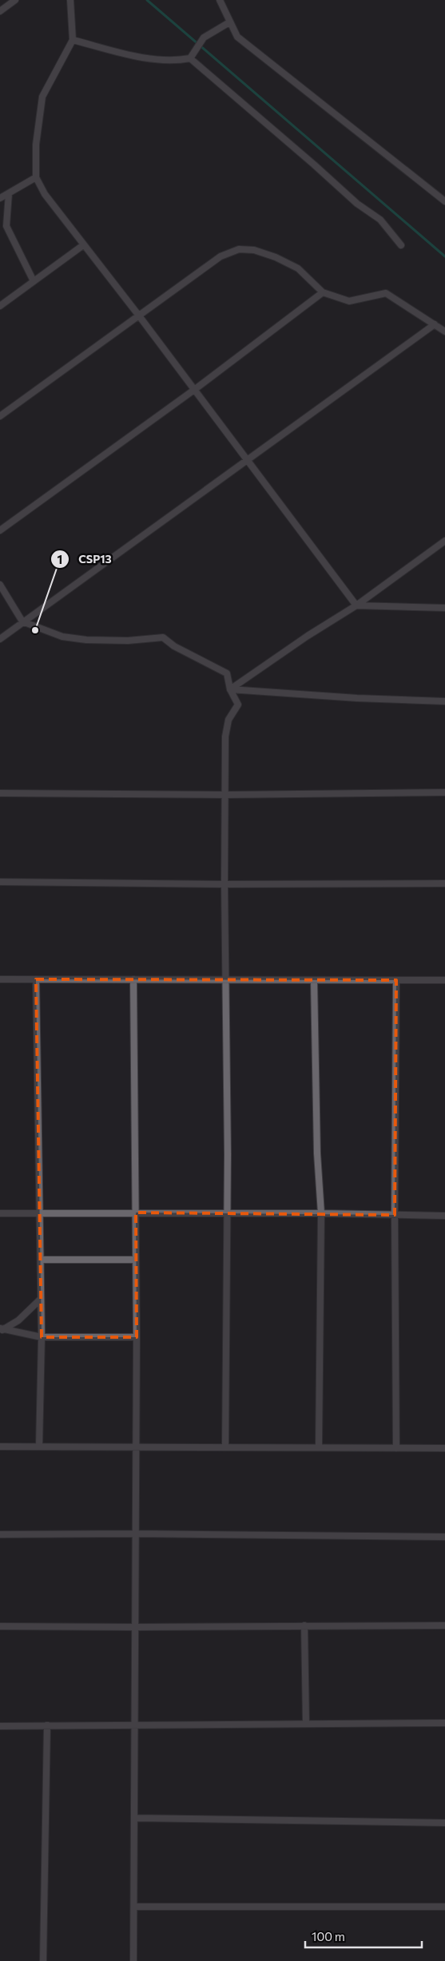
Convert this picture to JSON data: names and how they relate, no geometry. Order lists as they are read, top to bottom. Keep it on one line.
{"places":["CSP13"],"scale_bar":"100 m"}
